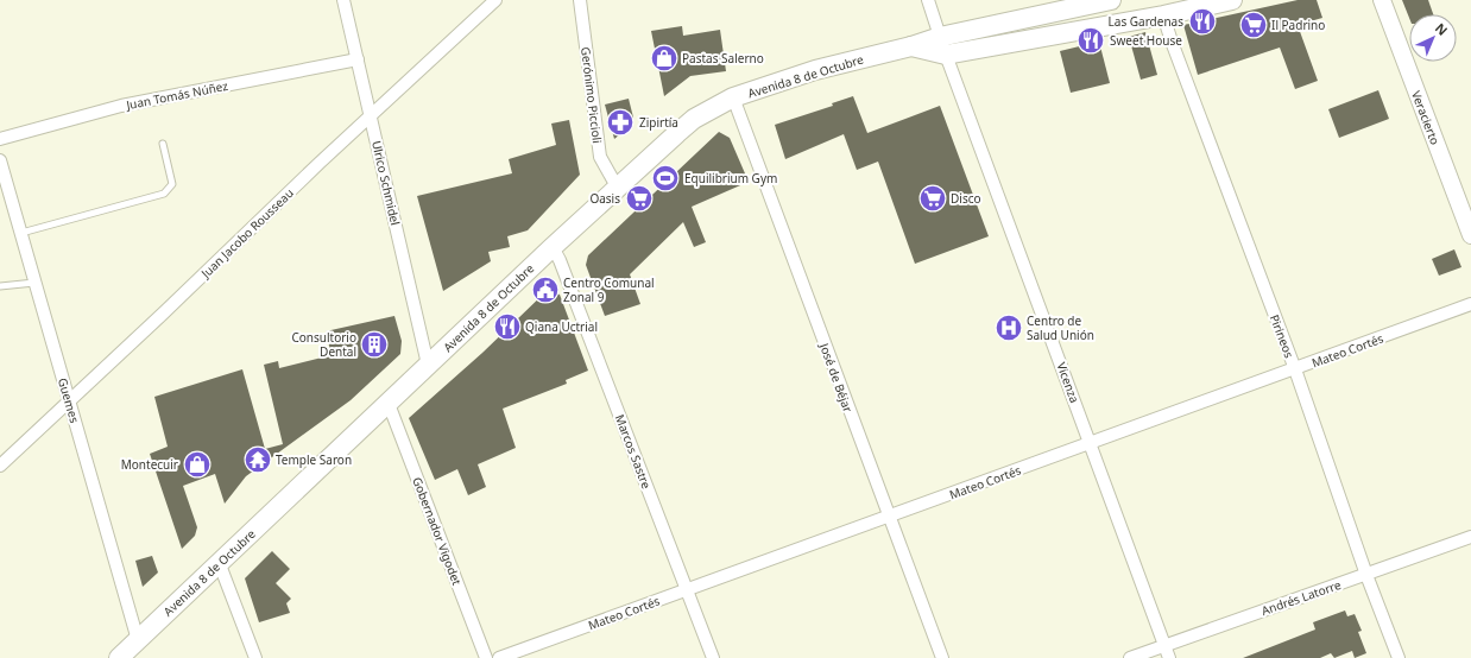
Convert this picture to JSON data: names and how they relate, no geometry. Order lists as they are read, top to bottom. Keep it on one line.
{"streets":{"main road":["Avenida 8 de Octubre"],"street":["Juan Tomás Núñez","Gerónimo Piccioli","Veracierto","Ulrico Schmidel","Juan Jacobo Rousseau","Pirineos","Mateo Cortés","José de Béjar","Vicenza","Guemes","Marcos Sastre","Gobernador Vigodet","Andrés Latorre"]},"crossings":[["Avenida 8 de Octubre","Gerónimo Piccioli"],["Avenida 8 de Octubre","Ulrico Schmidel"],["Avenida 8 de Octubre","Pirineos"],["Avenida 8 de Octubre","José de Béjar"],["Avenida 8 de Octubre","Vicenza"],["Avenida 8 de Octubre","Guemes"],["Avenida 8 de Octubre","Marcos Sastre"],["Avenida 8 de Octubre","Gobernador Vigodet"],["Juan Tomás Núñez","Ulrico Schmidel"],["Ulrico Schmidel","Juan Jacobo Rousseau"],["Juan Jacobo Rousseau","Guemes"],["Pirineos","Mateo Cortés"],["Pirineos","Andrés Latorre"],["Mateo Cortés","José de Béjar"],["Mateo Cortés","Vicenza"],["Mateo Cortés","Marcos Sastre"],["Vicenza","Andrés Latorre"]],"places":{"restaurant":["Las Gardenas","Sweet House","Qiana Uctrial"],"supermarket":["Il Padrino","Oasis","Disco"],"shop":["Pastas Salerno","Montecuir"],"pharmacy":["Zipirtía"],"sports":["Equilibrium Gym"],"public building":["Centro Comunal Zonal 9"],"hospital":["Centro de Salud Unión"],"building":["Consultorio Dental"],"temple":["Temple Saron"]},"north":"top right"}
